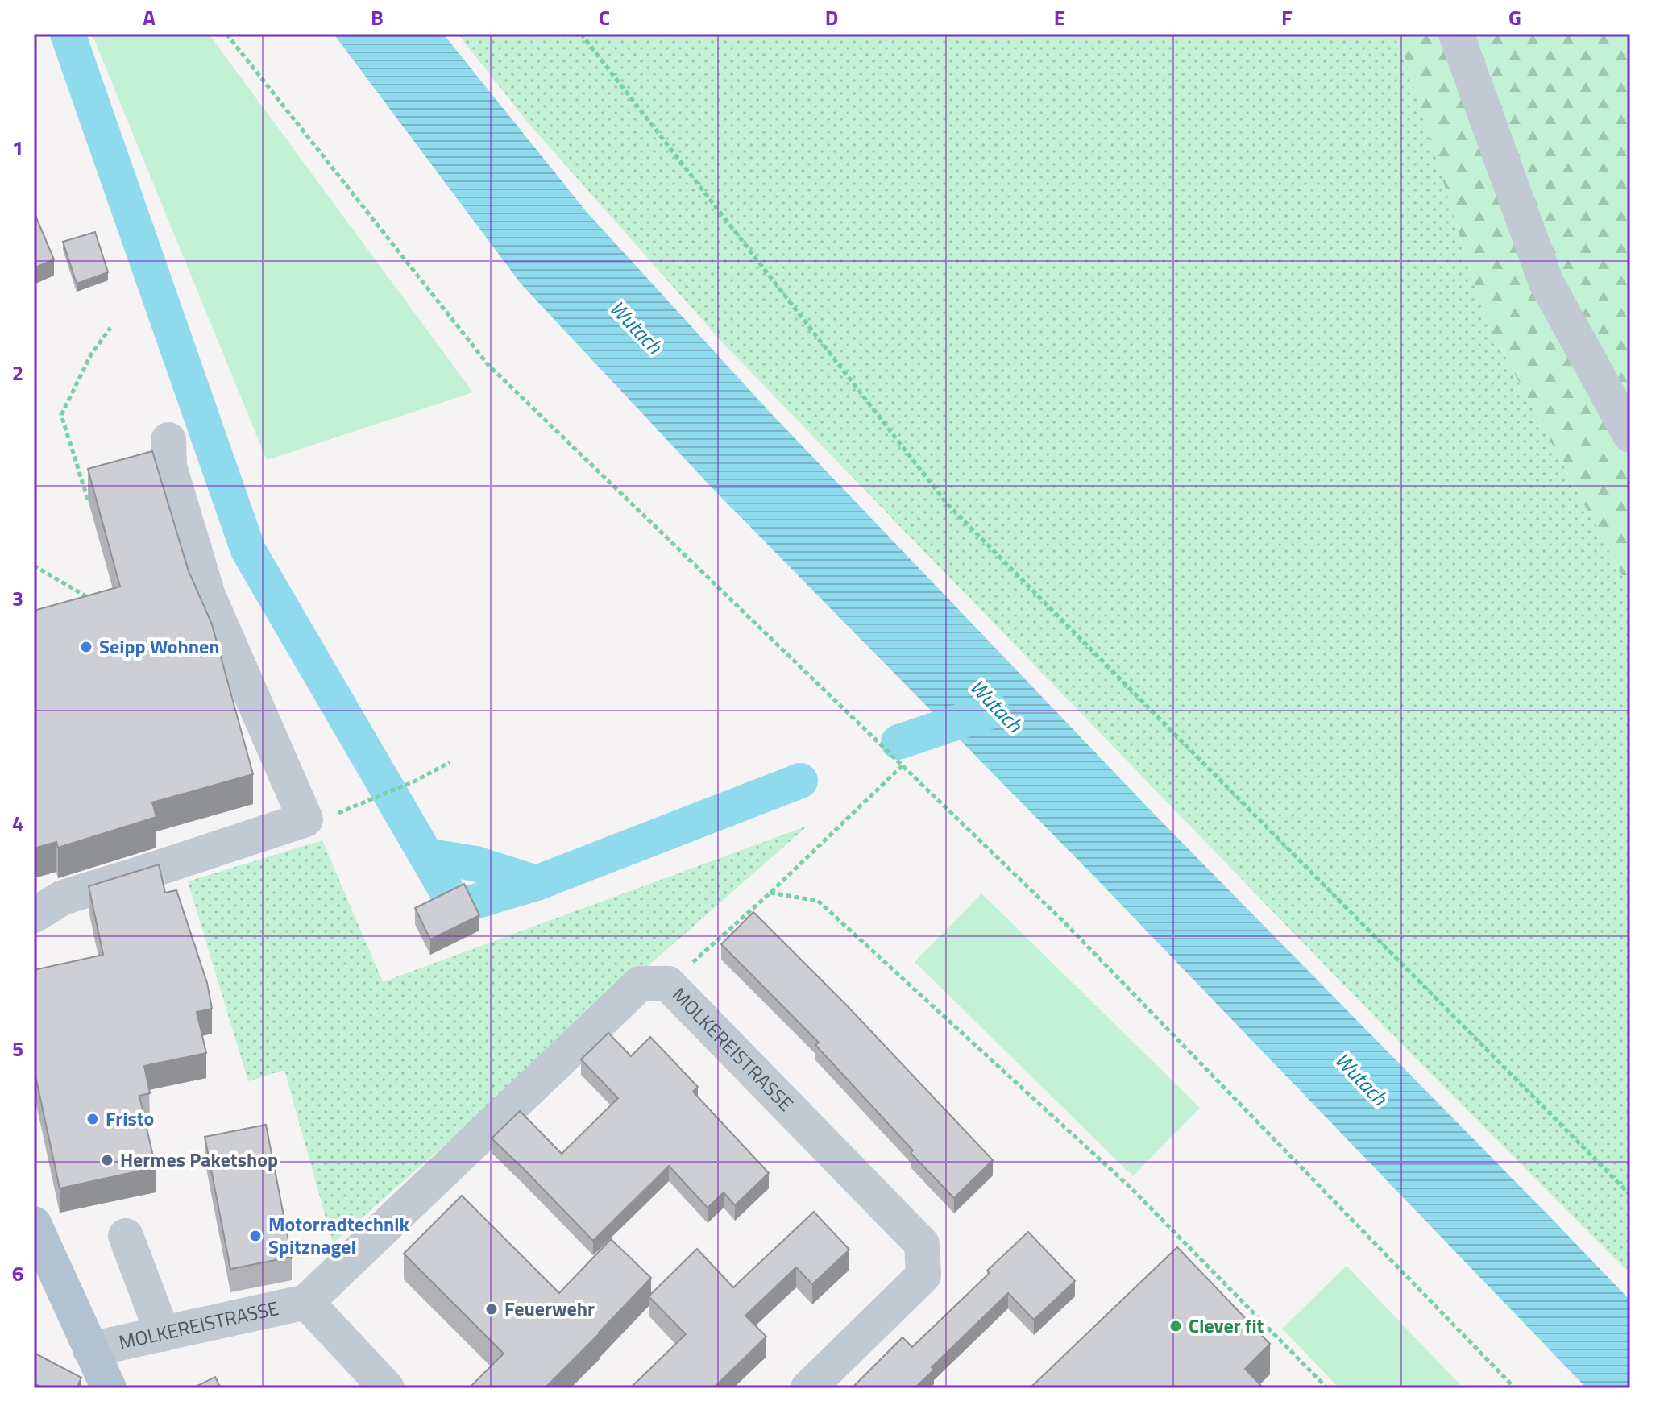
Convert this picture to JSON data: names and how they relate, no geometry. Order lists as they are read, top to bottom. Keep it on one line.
{"streets":{"street":["MOLKEREISTRASSE"]},"water":["Wutach"],"places":["Seipp Wohnen","Fristo","Hermes Paketshop","Motorradtechnik Spitznagel","Feuerwehr","Clever fit"],"grid":{"columns":["A","B","C","D","E","F","G"],"rows":["1","2","3","4","5","6"]}}
